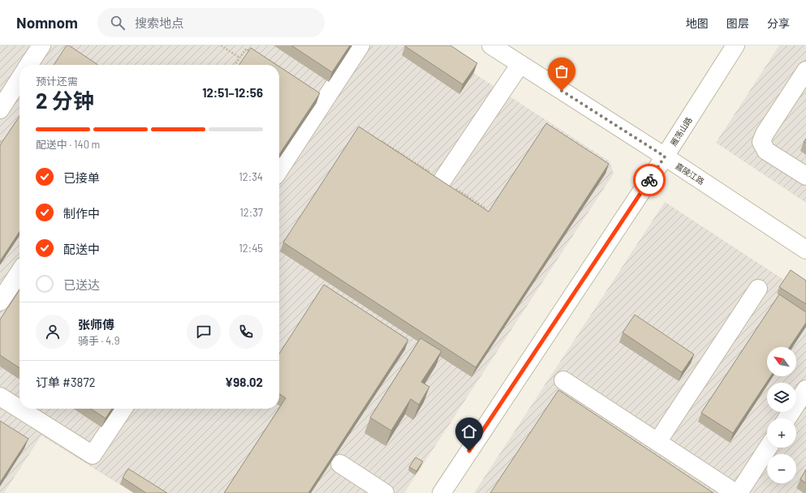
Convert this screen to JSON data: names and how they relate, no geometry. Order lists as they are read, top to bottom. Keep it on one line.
{"streets":{"street":["雁荡山路","嘉陵江路"]},"crossings":[["雁荡山路","嘉陵江路"]],"north":"top left","page":{"header":"Nomnom","search":"搜索地点","nav":["地图","图层","分享"],"heading":["2 分钟","预计还需","12:51–12:56"],"panel":["张师傅","骑手 · 4.9","订单 #3872","¥98.02"],"bar":"配送中 · 140 m","list":[["已接单","12:34"],["制作中","12:37"],["配送中","12:45"],"已送达"],"map_buttons":["+","−"]}}
